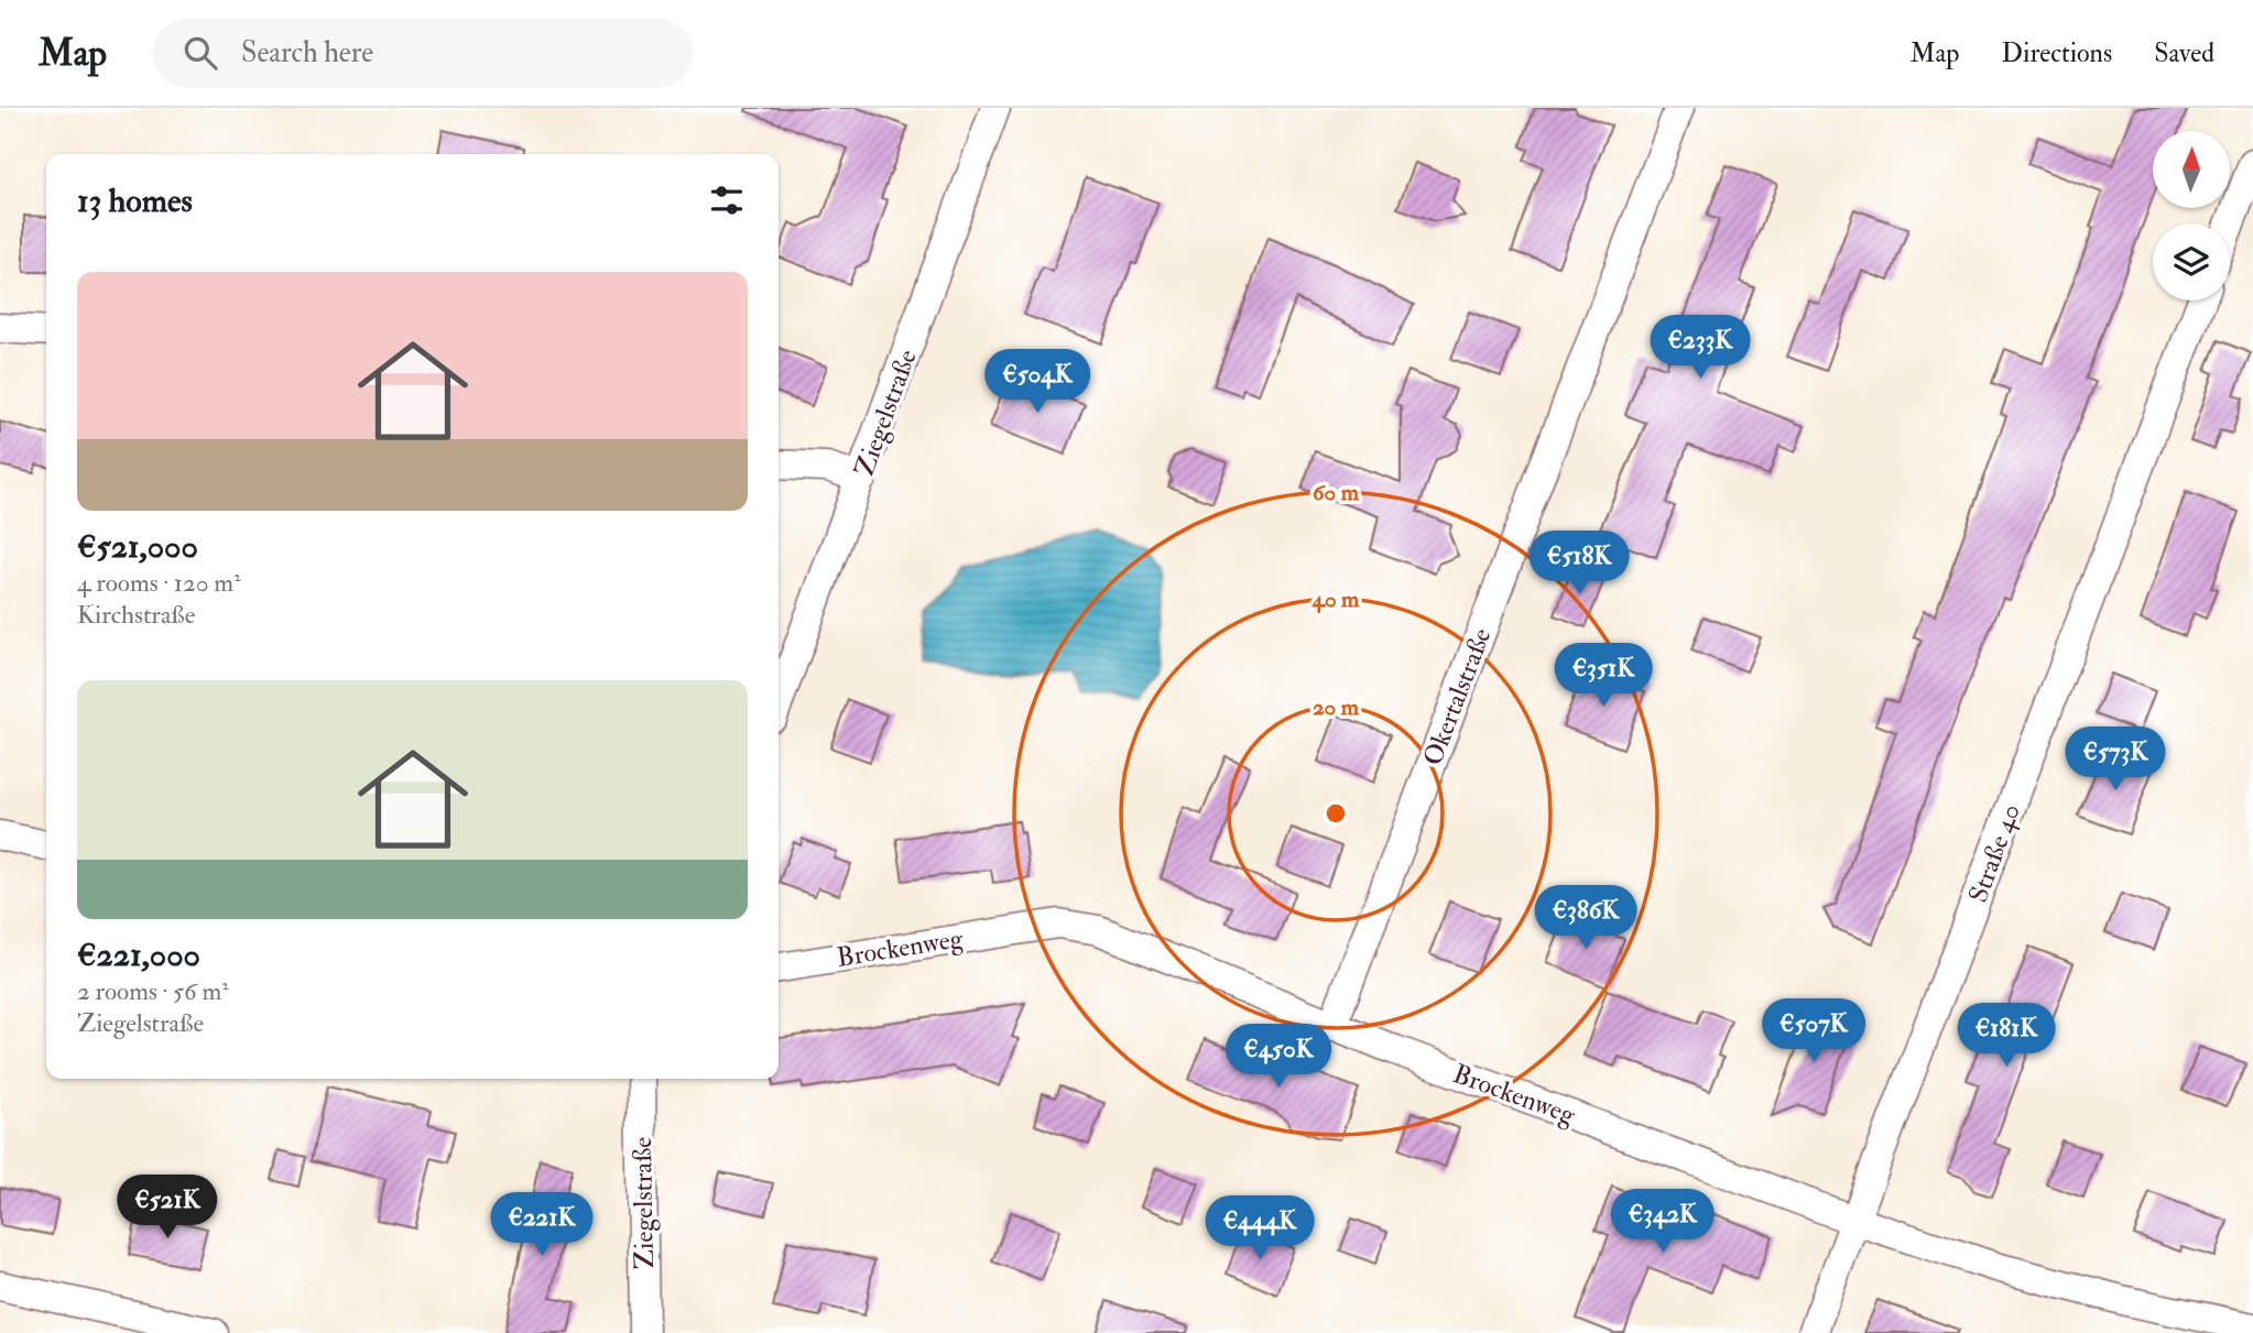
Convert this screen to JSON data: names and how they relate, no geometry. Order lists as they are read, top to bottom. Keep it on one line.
{"streets":{"street":["Ziegelstraße","Okertalstraße","Straße 40","Brockenweg"]},"crossings":[["Okertalstraße","Brockenweg"],["Straße 40","Brockenweg"]],"north":"top","page":{"header":"Map","search":"Search here","nav":["Map","Directions","Saved"],"heading":"13 homes","list":[{"name":"€521,000","note":"4 rooms · 120 m² · Kirchstraße"},{"name":"€221,000","note":"2 rooms · 56 m² · Ziegelstraße"}],"price":["€233K","€504K","€518K","€351K","€573K","€386K","€507K","€181K","€450K","€521K","€342K","€221K","€444K"]},"rings":["60 m","40 m","20 m"]}
